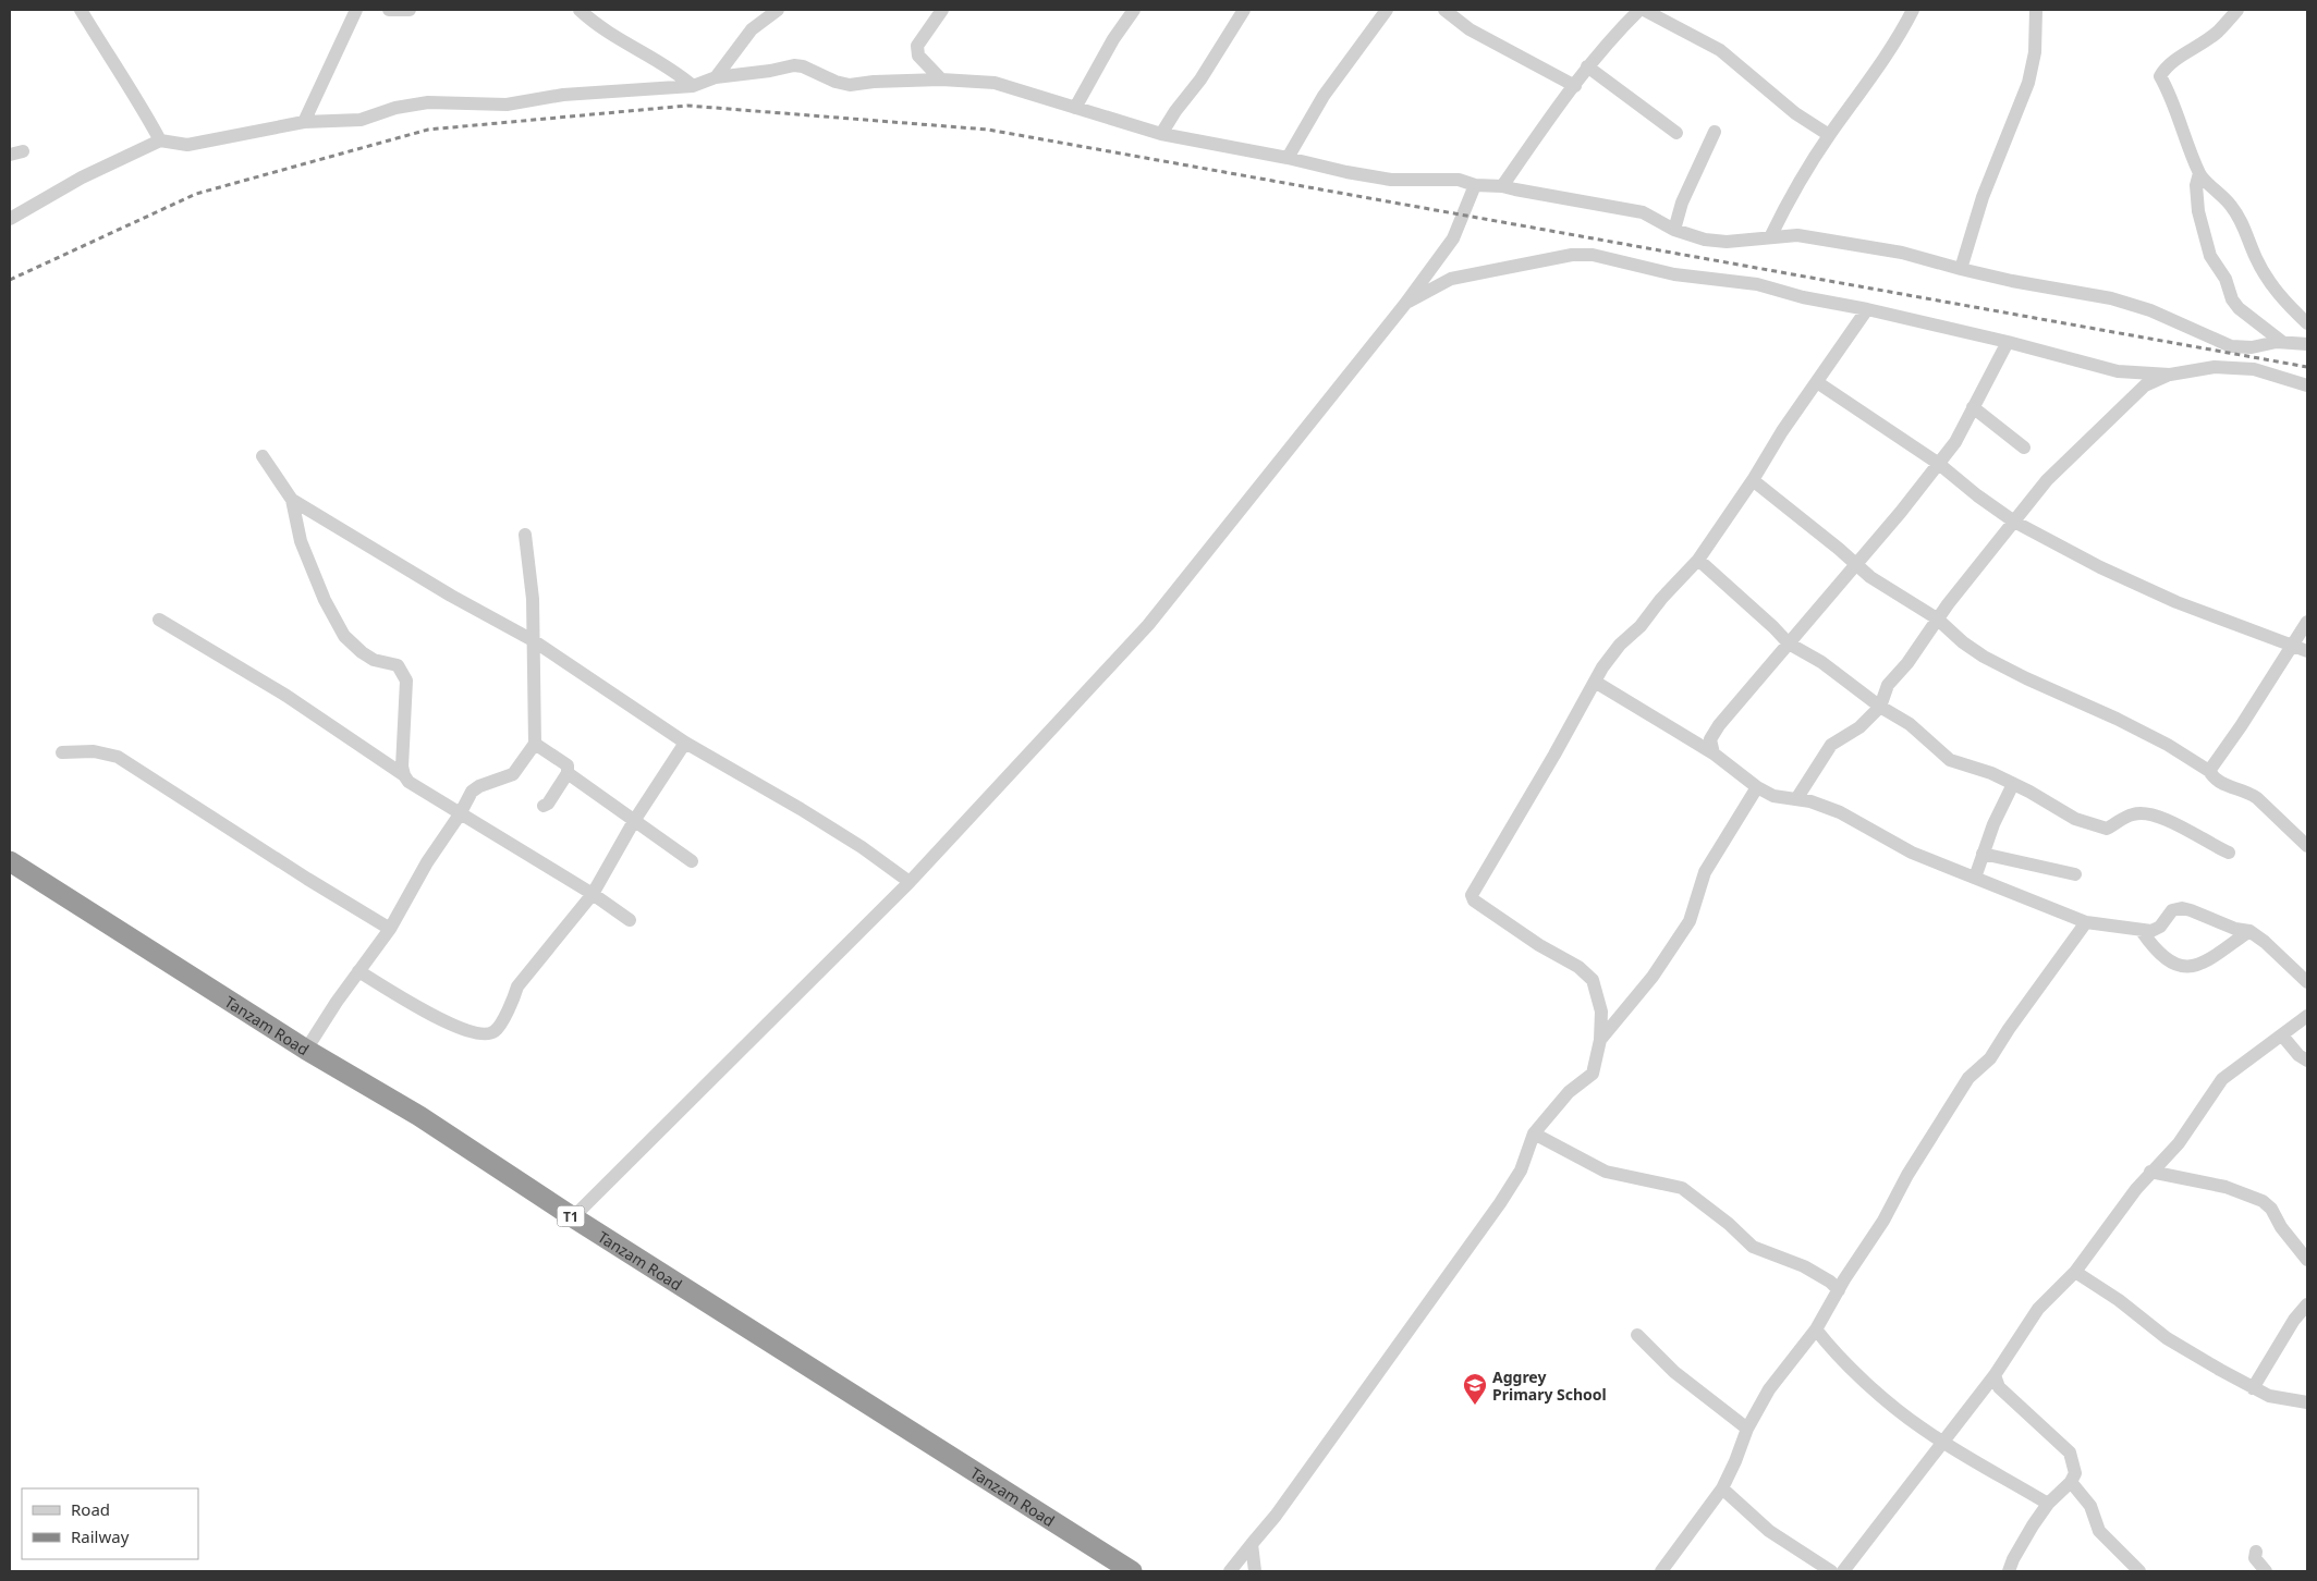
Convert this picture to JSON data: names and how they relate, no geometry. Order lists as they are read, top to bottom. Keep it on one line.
{"streets":{"highway":["Tanzam Road","T1"]},"places":{"school or university":["Aggrey Primary School"]},"legend":["Road","Railway"]}
